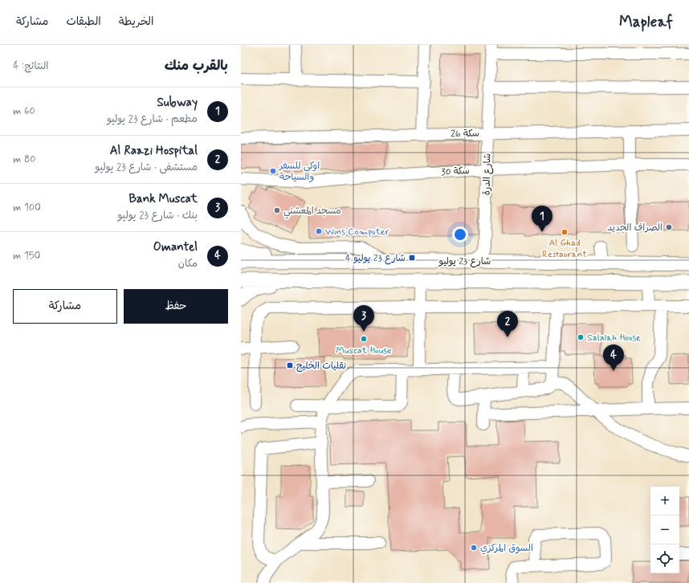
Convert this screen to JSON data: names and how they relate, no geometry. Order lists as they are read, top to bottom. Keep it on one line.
{"streets":{"main road":["شارع 23 يوليو"],"street":["سكة 26","سكة 30","شارع الدرة"]},"crossings":[["سكة 26","شارع الدرة"],["سكة 30","شارع الدرة"]],"places":{"other":["اوكي للسفر والسياحة","مسجد المعشني","الصراف الجديد","Wins Computer","Al Ghad Restaurant","Salalah House","Muscat House","السوق المركزي"],"transit":["شارع 23 يوليو 4","نقليات الخليج"]},"page":{"header":"Mapleaf","nav":["الخريطة","الطبقات","مشاركة"],"heading":["بالقرب منك","النتائج: 4"],"list":[{"mark":"1","name":"Subway","note":"مطعم · شارع 23 يوليو","value":"60 m"},{"mark":"2","name":"Al Raazi Hospital","note":"مستشفى · شارع 23 يوليو","value":"80 m"},{"mark":"3","name":"Bank Muscat","note":"بنك · شارع 23 يوليو","value":"100 m"},{"mark":"4","name":"Omantel","note":"مكان","value":"150 m"}],"pins":["1","3","2","4"],"buttons":["حفظ","مشاركة"],"map_buttons":["+","−"]}}
